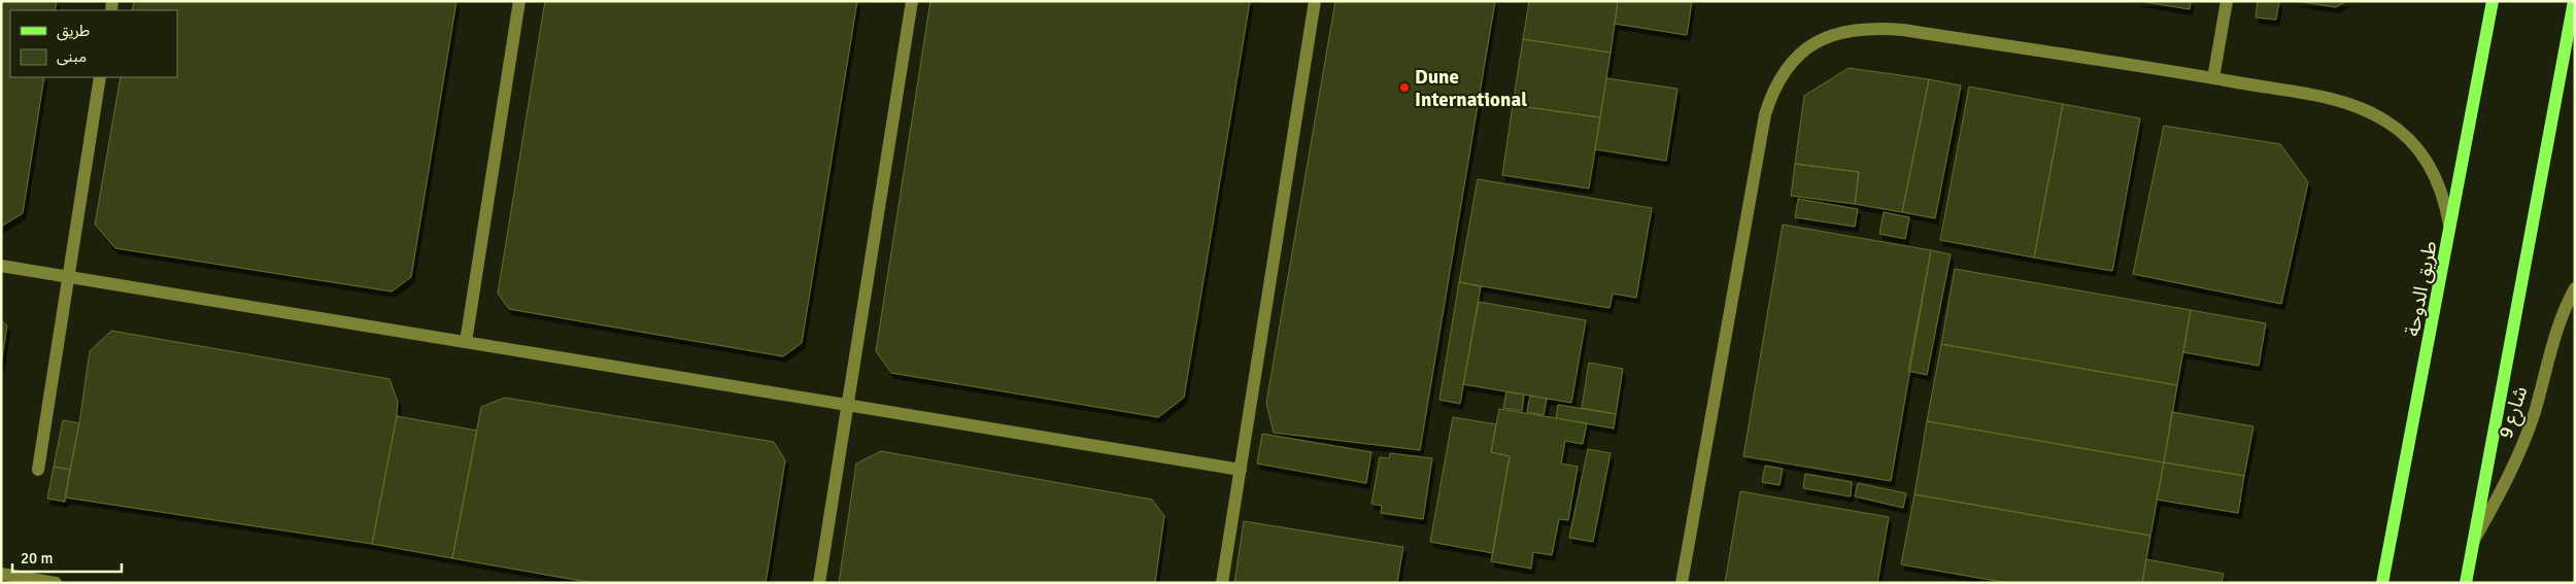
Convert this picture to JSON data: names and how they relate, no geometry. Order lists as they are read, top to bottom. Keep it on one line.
{"streets":{"main road":["طريق الدوحة"],"street":["شارع 9"]},"places":["Dune International"],"legend":["طريق","مبنى"],"scale_bar":"20 m"}
